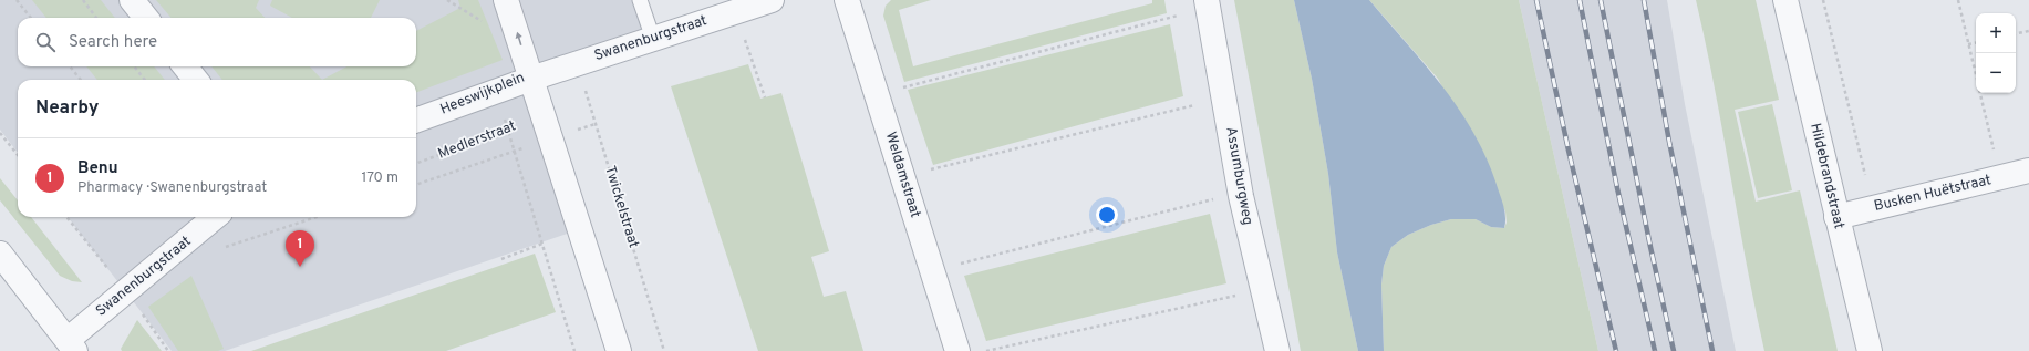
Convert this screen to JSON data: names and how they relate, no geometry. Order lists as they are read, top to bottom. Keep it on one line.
{"streets":{"street":["Swanenburgstraat","Heeswijkplein","Weldamstraat","Assumburgweg","Hildebrandstraat","Busken Huëtstraat"],"path":["Medlerstraat","Twickelstraat"]},"crossings":[["Swanenburgstraat","Heeswijkplein"],["Swanenburgstraat","Twickelstraat"],["Hildebrandstraat","Busken Huëtstraat"]],"one_way":["Heeswijkplein"],"page":{"map_buttons":["+","−"],"search":"Search here","heading":"Nearby","list":[{"mark":"1","name":"Benu","note":"Pharmacy · Swanenburgstraat","value":"170 m"}],"pins":"1"}}
